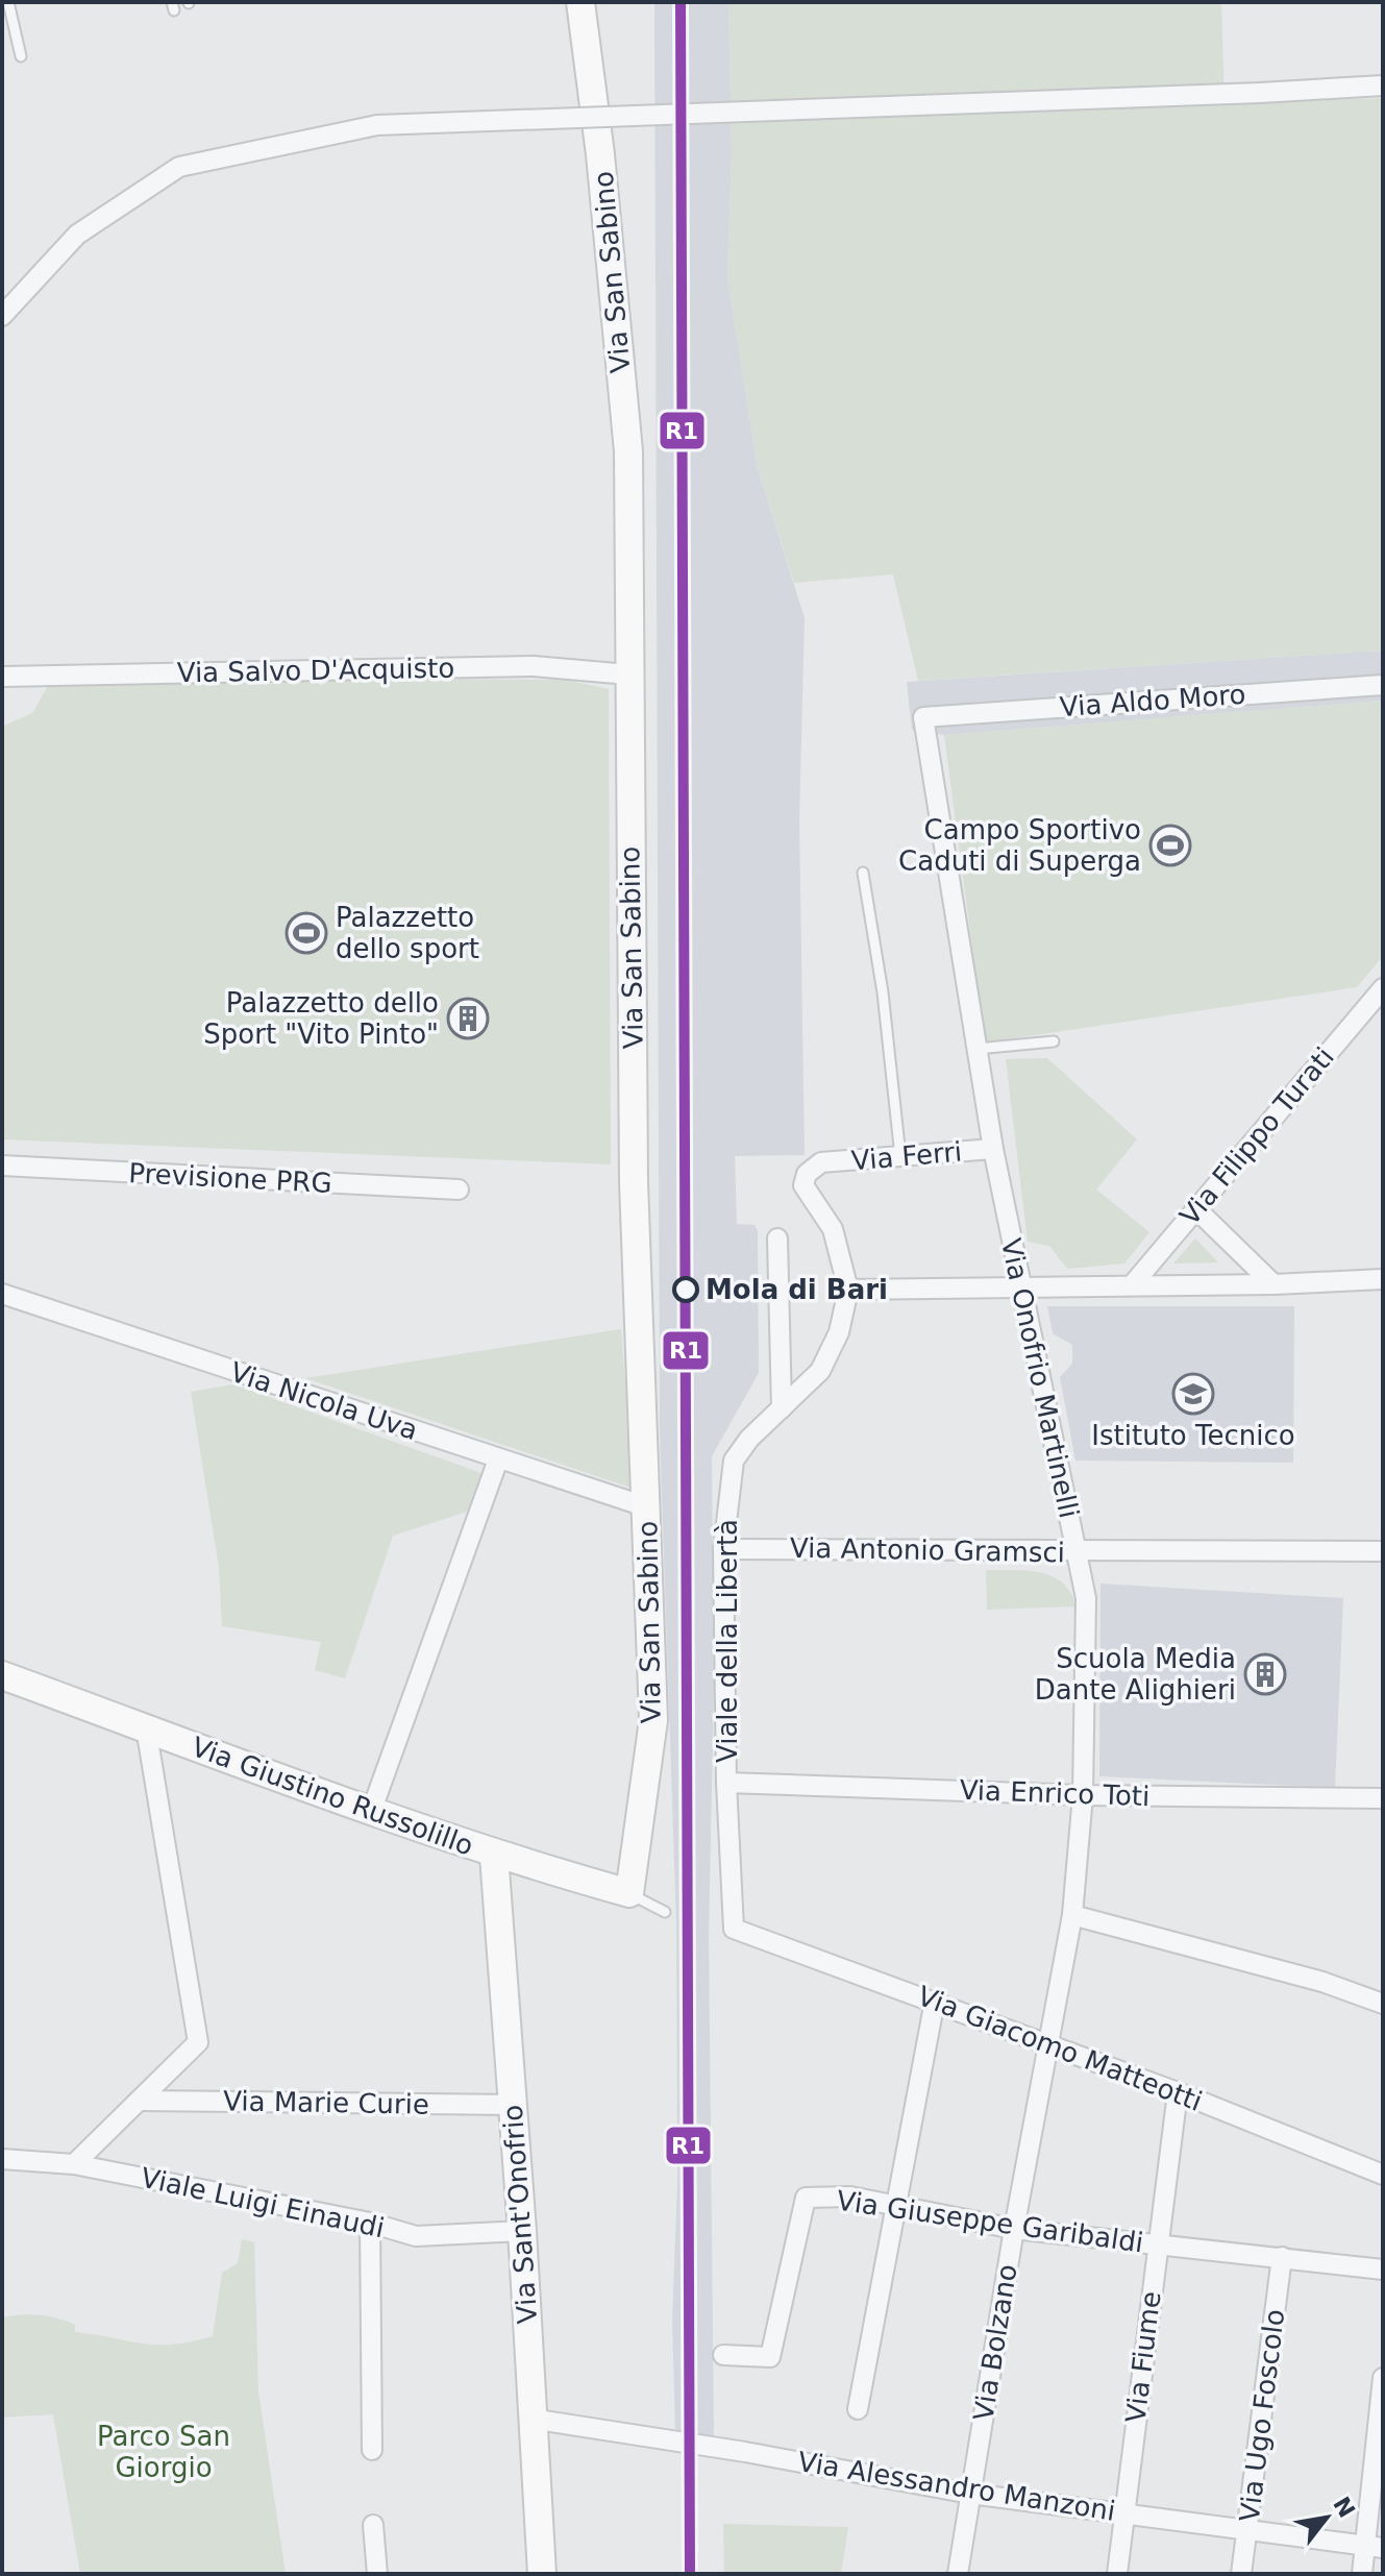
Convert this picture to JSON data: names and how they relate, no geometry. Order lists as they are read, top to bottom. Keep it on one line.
{"streets":{"street":["Via San Sabino","Via Salvo D'Acquisto","Via Aldo Moro","Via Filippo Turati","Via Ferri","Previsione PRG","Via Onofrio Martinelli","Via Nicola Uva","Via Antonio Gramsci","Viale della Libertà","Via Enrico Toti","Via Giustino Russolillo","Via Giacomo Matteotti","Via Marie Curie","Viale Luigi Einaudi","Via Sant'Onofrio","Via Giuseppe Garibaldi","Via Bolzano","Via Fiume","Via Ugo Foscolo","Via Alessandro Manzoni"]},"crossings":[["Via San Sabino","Via Salvo D'Acquisto"],["Via San Sabino","Via Nicola Uva"],["Via San Sabino","Via Giustino Russolillo"],["Via Aldo Moro","Via Onofrio Martinelli"],["Via Ferri","Via Onofrio Martinelli"],["Via Ferri","Viale della Libertà"],["Via Onofrio Martinelli","Via Antonio Gramsci"],["Via Onofrio Martinelli","Via Enrico Toti"],["Via Onofrio Martinelli","Via Giacomo Matteotti"],["Via Onofrio Martinelli","Via Bolzano"],["Via Antonio Gramsci","Viale della Libertà"],["Viale della Libertà","Via Enrico Toti"],["Viale della Libertà","Via Giacomo Matteotti"],["Via Giustino Russolillo","Via Sant'Onofrio"],["Via Giacomo Matteotti","Via Bolzano"],["Via Giacomo Matteotti","Via Fiume"],["Via Marie Curie","Via Sant'Onofrio"],["Viale Luigi Einaudi","Via Sant'Onofrio"],["Via Sant'Onofrio","Via Alessandro Manzoni"],["Via Giuseppe Garibaldi","Via Bolzano"],["Via Giuseppe Garibaldi","Via Fiume"],["Via Giuseppe Garibaldi","Via Ugo Foscolo"],["Via Bolzano","Via Alessandro Manzoni"],["Via Fiume","Via Alessandro Manzoni"],["Via Ugo Foscolo","Via Alessandro Manzoni"]],"parks":["Parco San Giorgio"],"places":{"sports":["Campo Sportivo Caduti di Superga","Palazzetto dello sport"],"building":["Palazzetto dello Sport \"Vito Pinto\"","Scuola Media Dante Alighieri"],"other":["Mola di Bari"],"school or university":["Istituto Tecnico"]},"lines":["transit line R1"],"north":"top right"}
